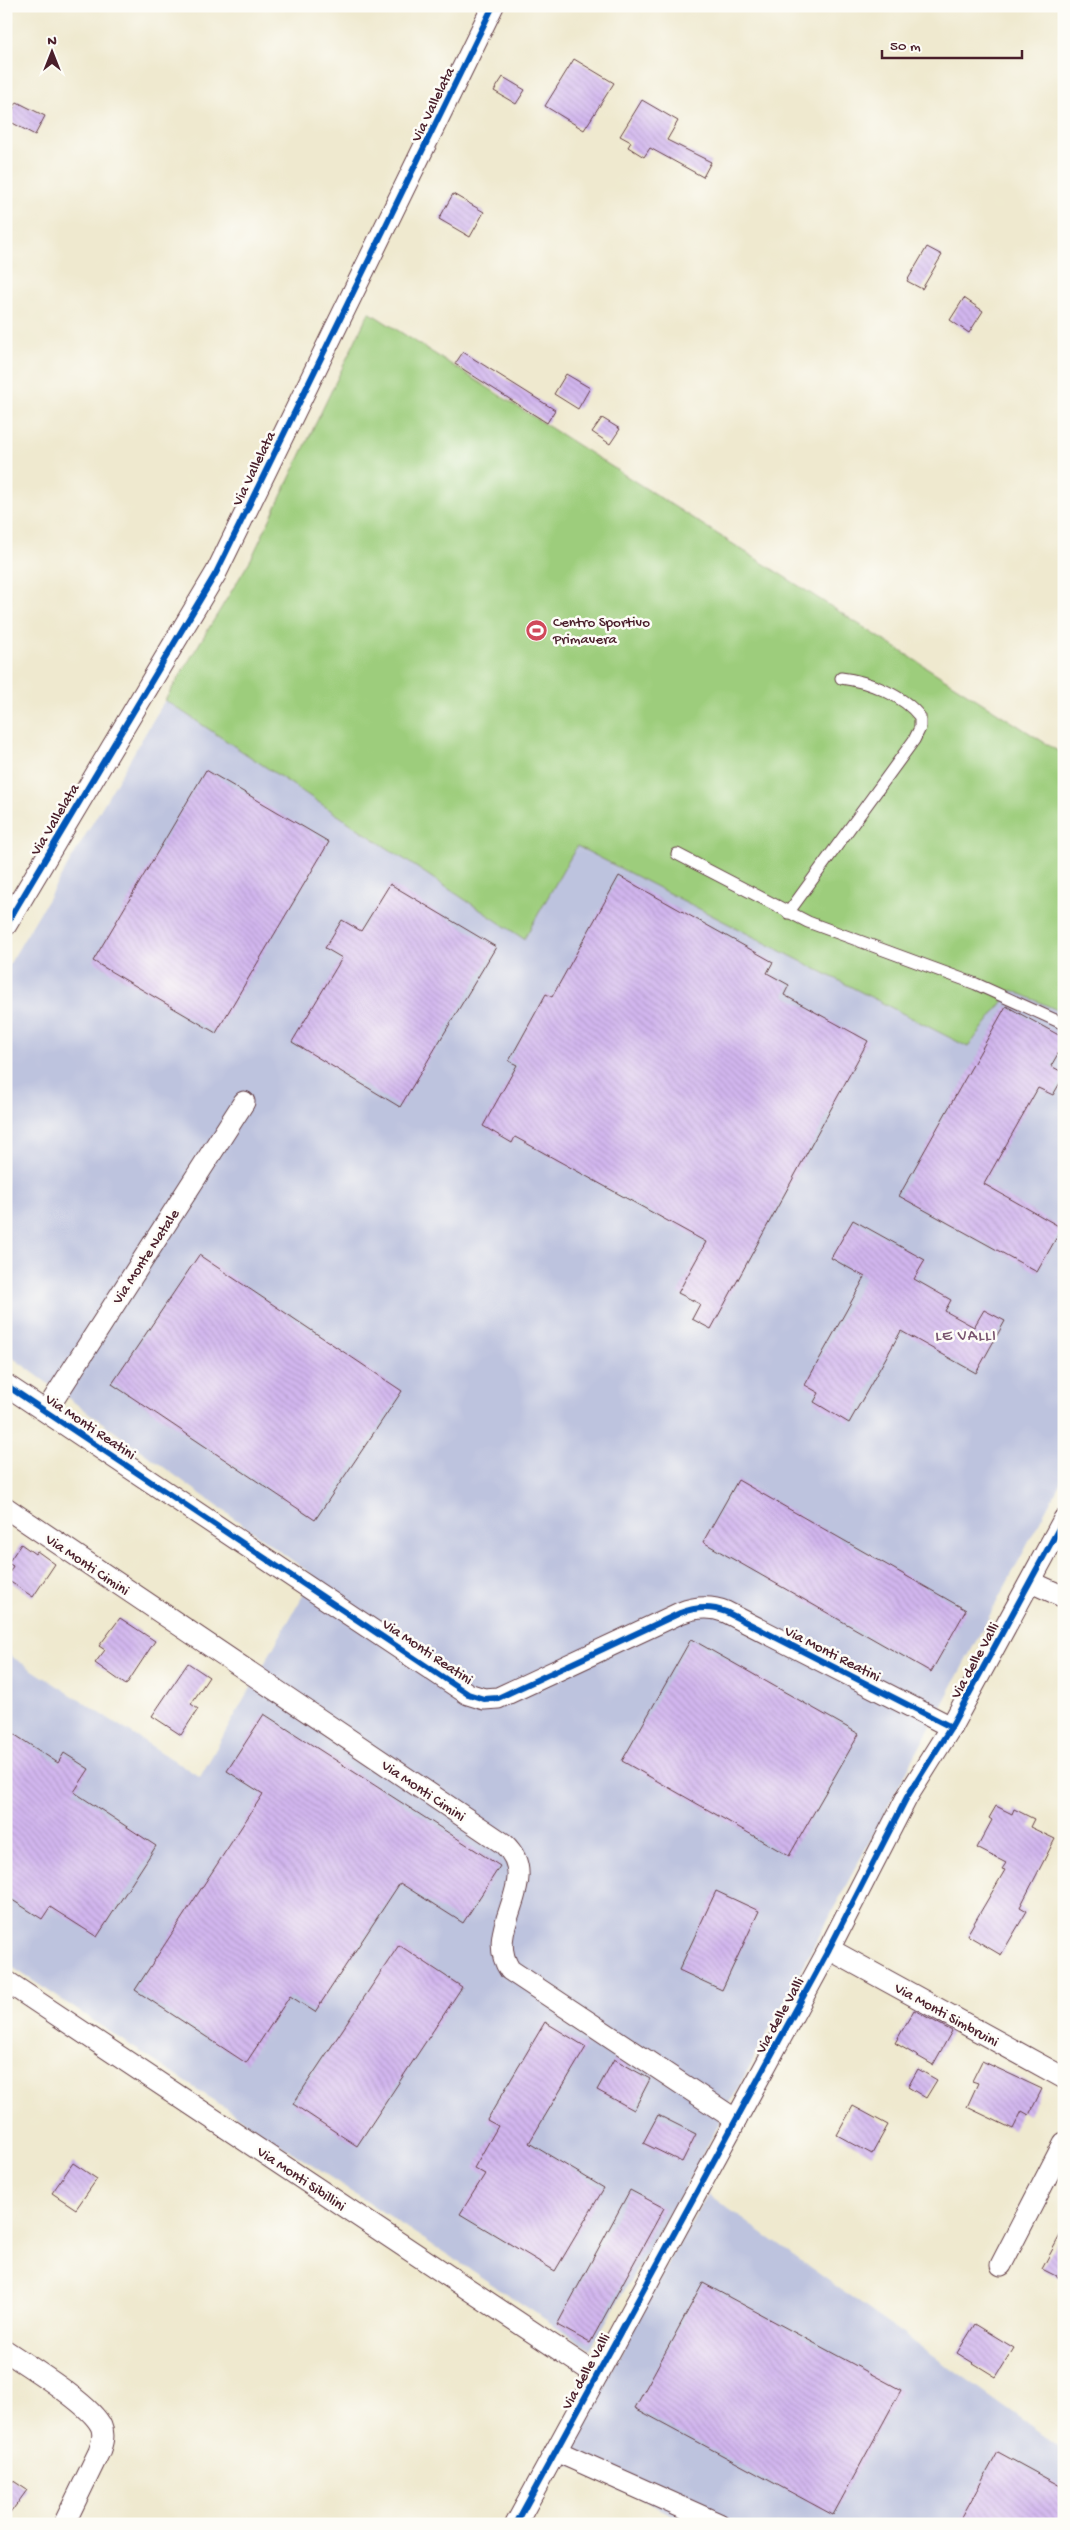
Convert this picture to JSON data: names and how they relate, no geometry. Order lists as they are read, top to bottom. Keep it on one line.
{"streets":{"street":["Via Vallelata","Via Monte Natale","Via Monti Reatini","Via Monti Cimini","Via delle Valli","Via Monti Simbruini","Via Monti Sibillini"]},"crossings":[["Via Monte Natale","Via Monti Reatini"],["Via Monti Reatini","Via delle Valli"],["Via Monti Cimini","Via delle Valli"],["Via delle Valli","Via Monti Simbruini"],["Via delle Valli","Via Monti Sibillini"]],"districts":["LE VALLI"],"places":{"sports":["Centro Sportivo Primavera"]},"scale_bar":"50 m","north":"top"}
